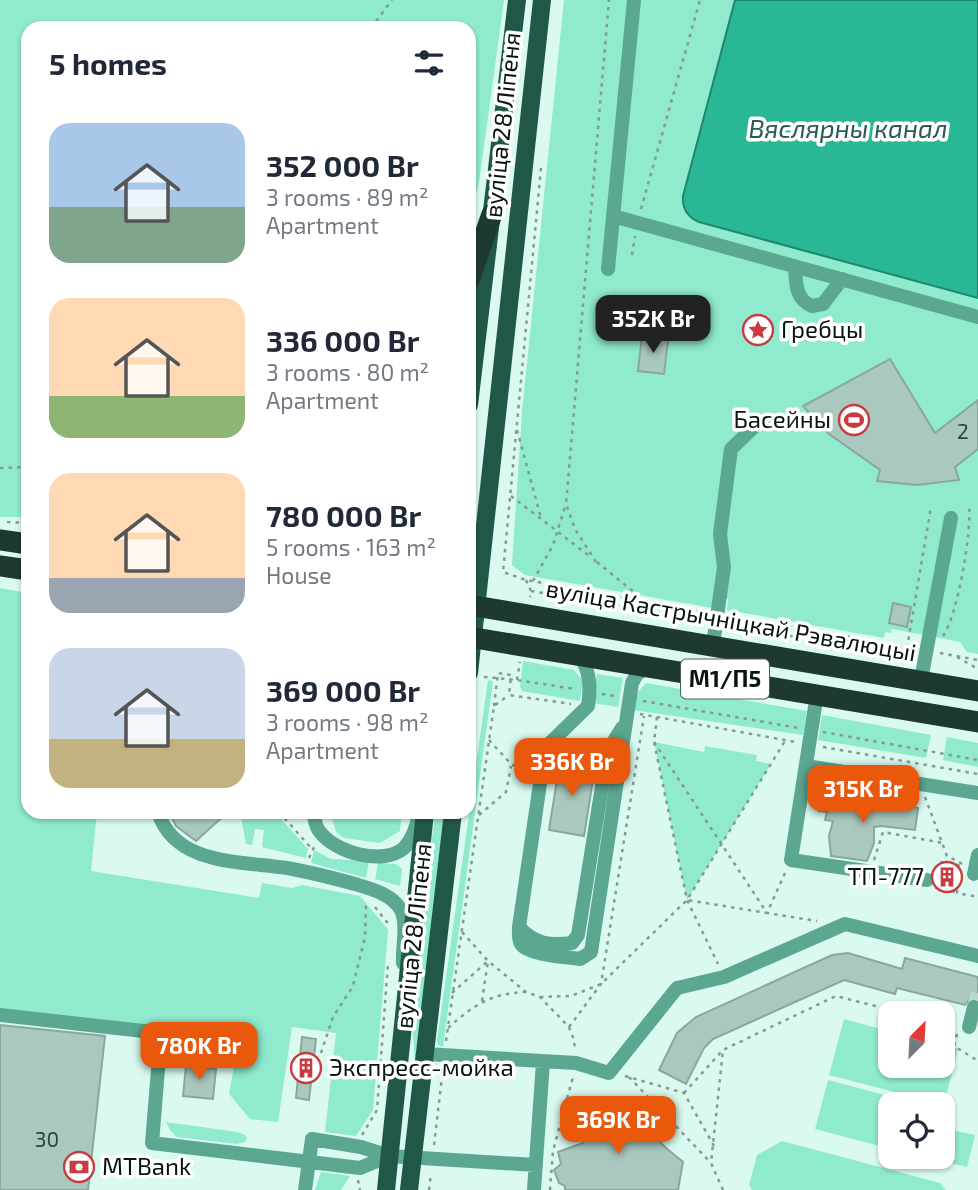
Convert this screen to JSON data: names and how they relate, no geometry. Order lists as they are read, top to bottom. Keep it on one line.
{"streets":{"highway":["вуліца Кастрычніцкай Рэвалюцыі","М1/П5"],"main road":["вуліца 28 Ліпеня"]},"water":["Вяслярны канал"],"places":{"place":["Гребцы"],"sports":["Басейны"],"building":["ТП-777","Экспресс-мойка"],"bank":["MTBank"]},"house_numbers":["2","30"],"north":"top right","page":{"heading":"5 homes","list":[{"name":"352 000 Br","note":"3 rooms · 89 m² · Apartment"},{"name":"336 000 Br","note":"3 rooms · 80 m² · Apartment"},{"name":"780 000 Br","note":"5 rooms · 163 m² · House"},{"name":"369 000 Br","note":"3 rooms · 98 m² · Apartment"}],"price":["352K Br","336K Br","315K Br","780K Br","369K Br"]}}
